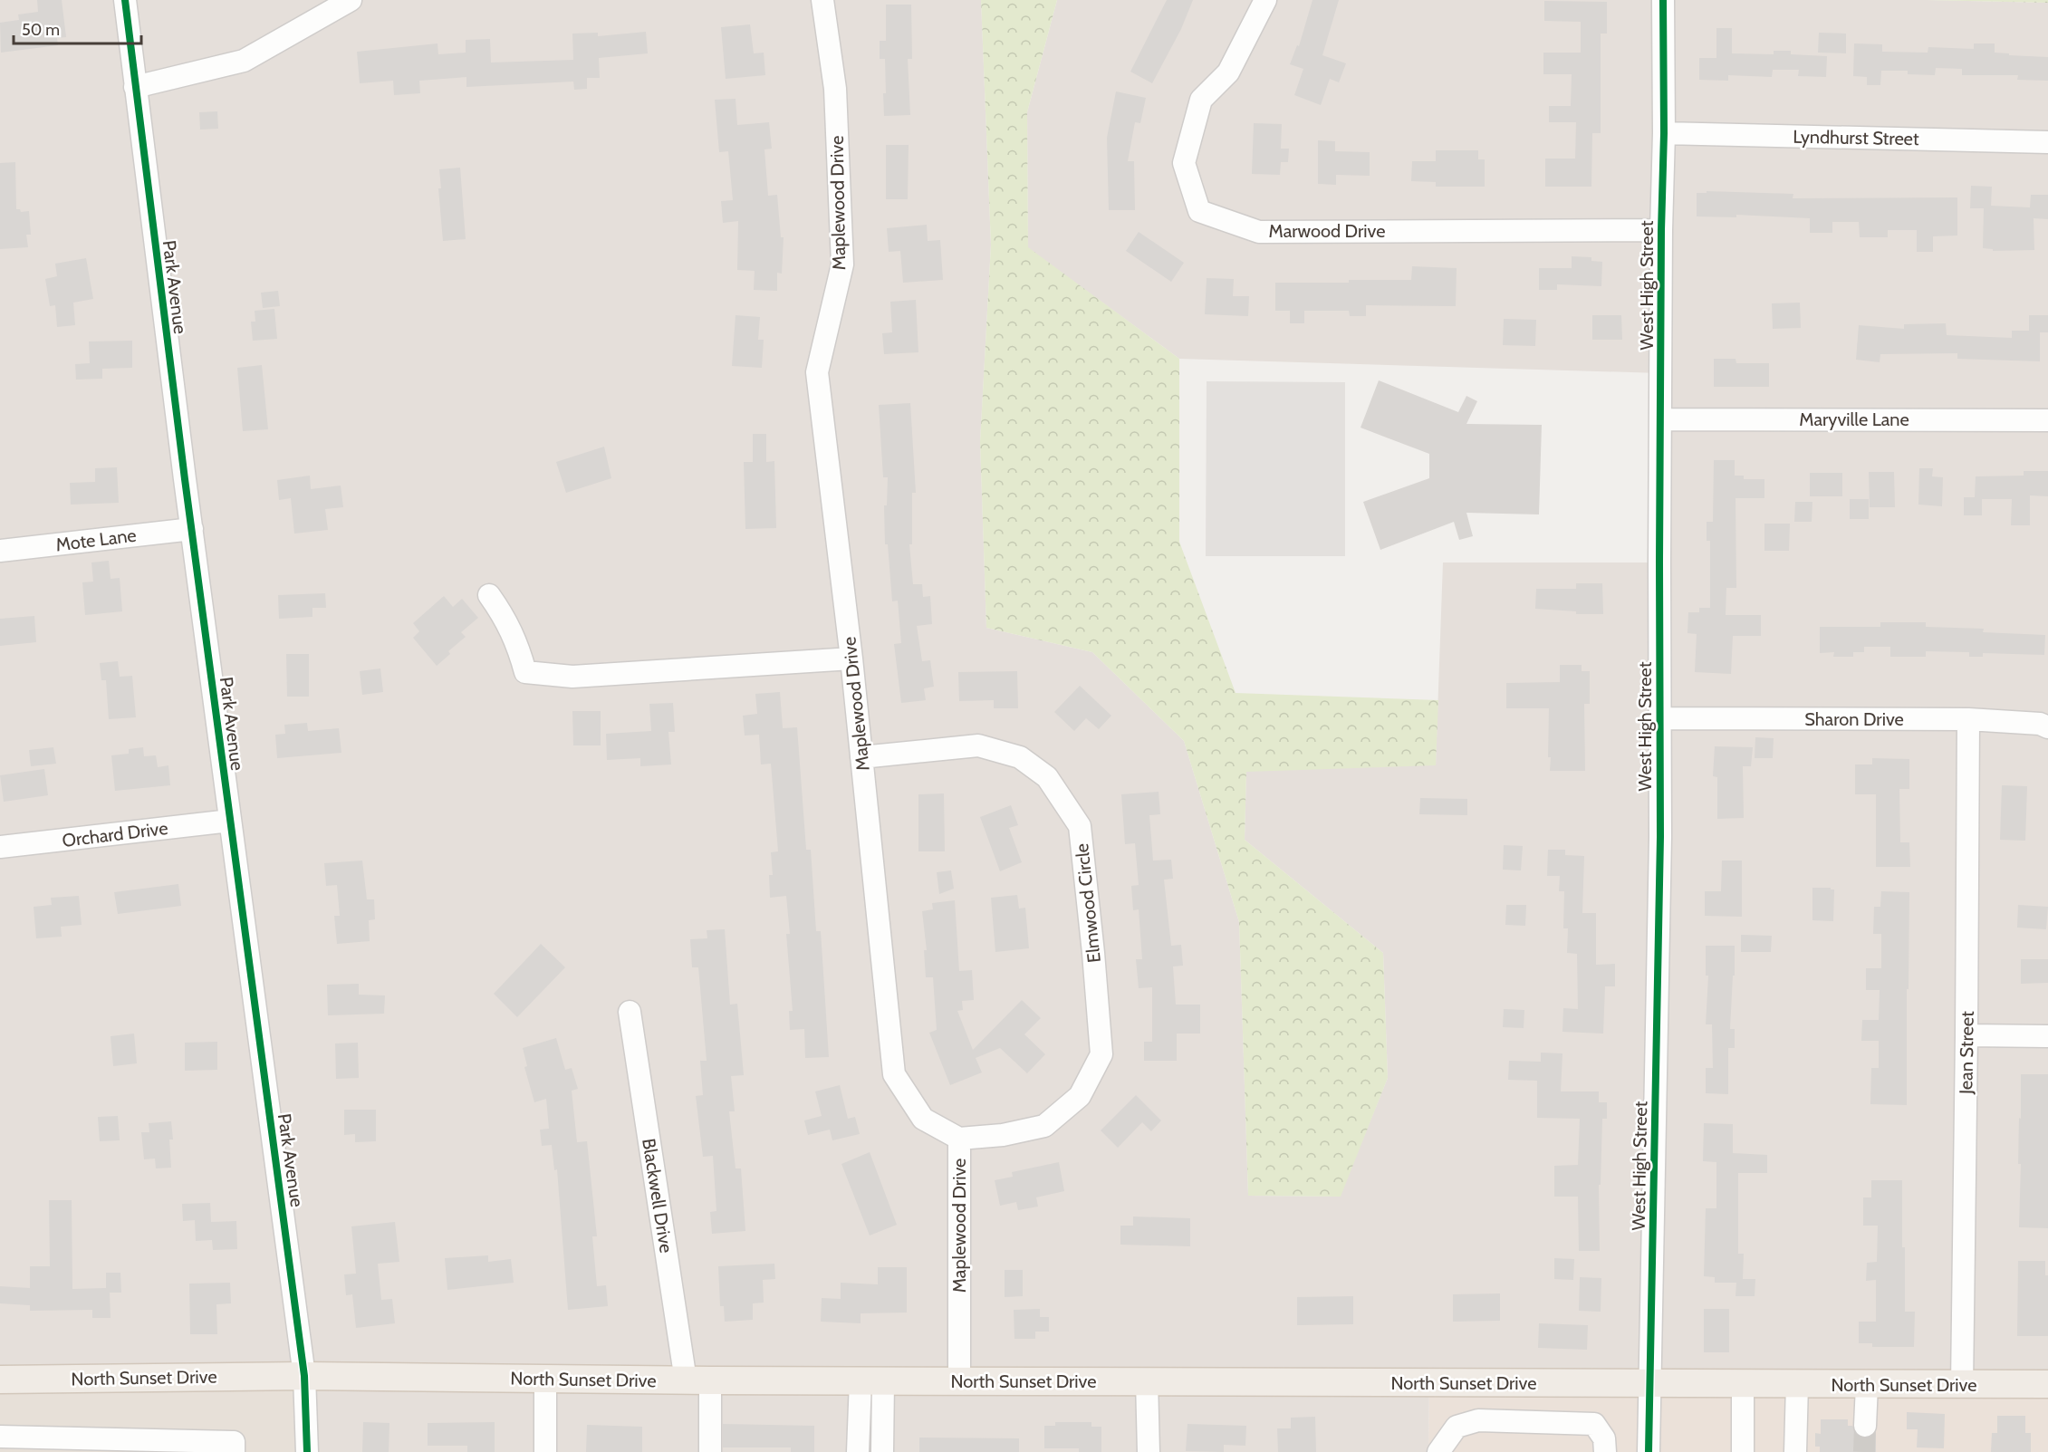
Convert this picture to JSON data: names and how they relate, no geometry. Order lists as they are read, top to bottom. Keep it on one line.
{"streets":{"main road":["North Sunset Drive"],"street":["Lyndhurst Street","Maplewood Drive","Marwood Drive","West High Street","Park Avenue","Maryville Lane","Mote Lane","Sharon Drive","Orchard Drive","Elmwood Circle","Jean Street","Blackwell Drive"]},"crossings":[["Lyndhurst Street","West High Street"],["Maplewood Drive","Elmwood Circle"],["Maplewood Drive","North Sunset Drive"],["Marwood Drive","West High Street"],["West High Street","Maryville Lane"],["West High Street","Sharon Drive"],["West High Street","North Sunset Drive"],["Park Avenue","Mote Lane"],["Park Avenue","Orchard Drive"],["Park Avenue","North Sunset Drive"],["Sharon Drive","Jean Street"],["Jean Street","North Sunset Drive"],["Blackwell Drive","North Sunset Drive"]],"scale_bar":"50 m"}
